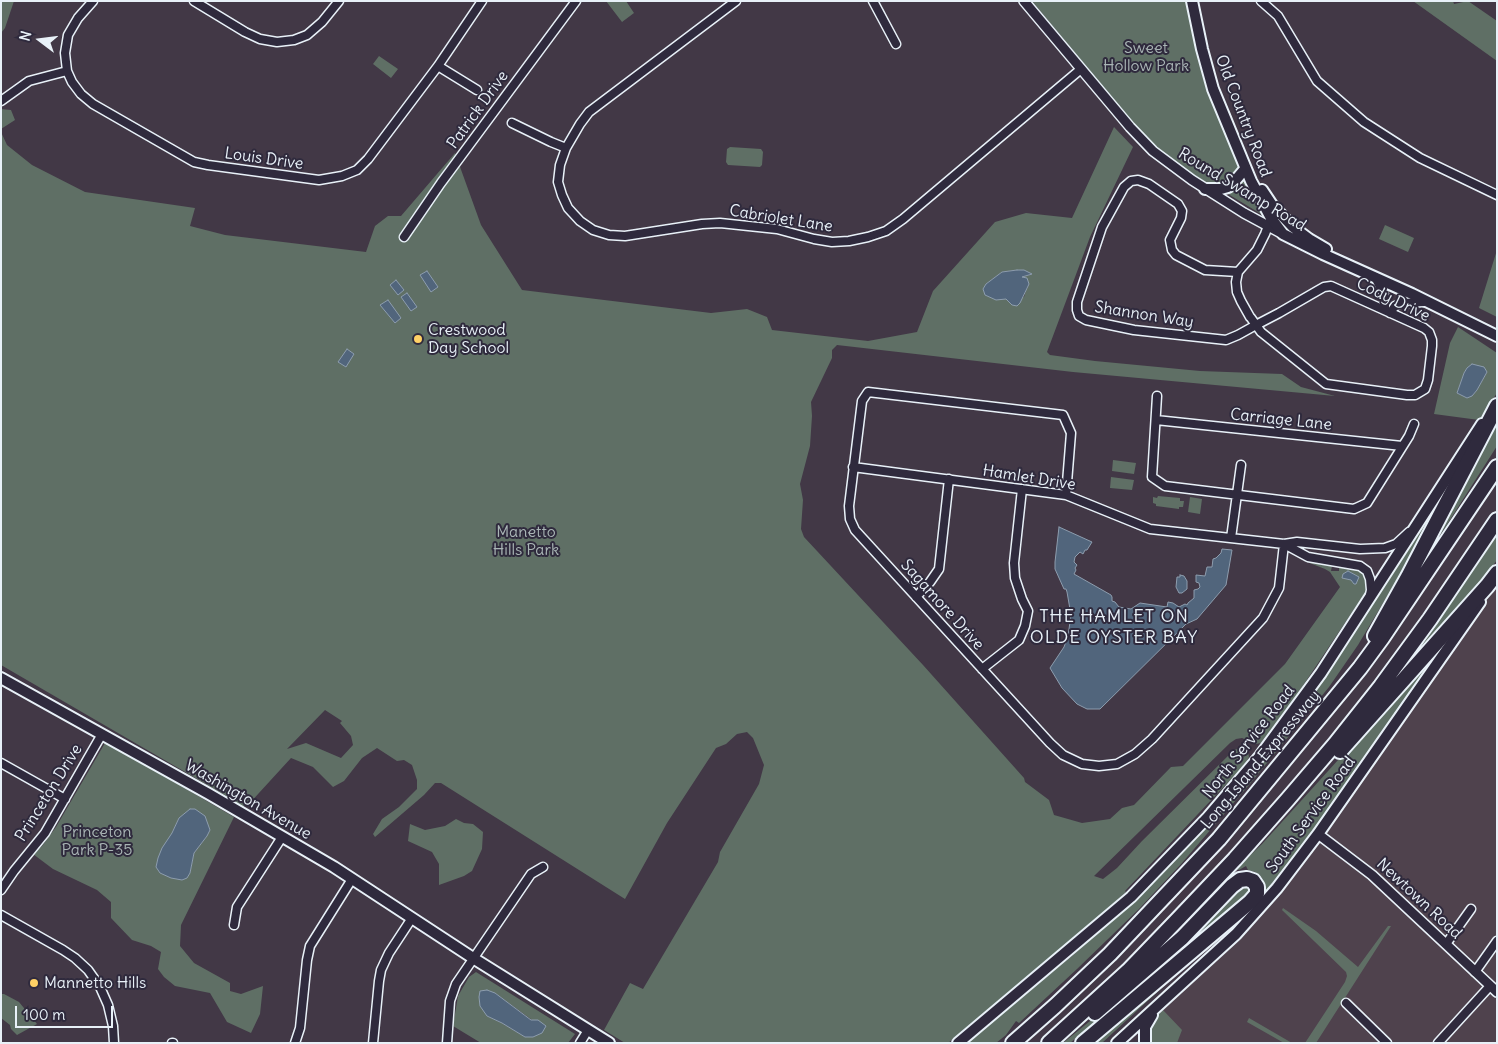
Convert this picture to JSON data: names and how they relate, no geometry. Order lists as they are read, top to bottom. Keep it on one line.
{"streets":{"highway":["Long Island Expressway"],"main road":["Old Country Road","Round Swamp Road","North Service Road","Washington Avenue","South Service Road"],"street":["Patrick Drive","Louis Drive","Cabriolet Lane","Cody Drive","Shannon Way","Carriage Lane","Hamlet Drive","Sagamore Drive","Princeton Drive","Newtown Road"]},"crossings":[["Patrick Drive","Louis Drive"],["Old Country Road","Round Swamp Road"],["Round Swamp Road","Cabriolet Lane"],["Cody Drive","Shannon Way"],["Hamlet Drive","Sagamore Drive"],["Hamlet Drive","North Service Road"],["Princeton Drive","Washington Avenue"],["South Service Road","Newtown Road"]],"districts":["THE HAMLET ON OLDE OYSTER BAY"],"parks":["Sweet Hollow Park","Manetto Hills Park","Princeton Park P-35"],"places":["Crestwood Day School","Mannetto Hills"],"scale_bar":"100 m","north":"left"}
